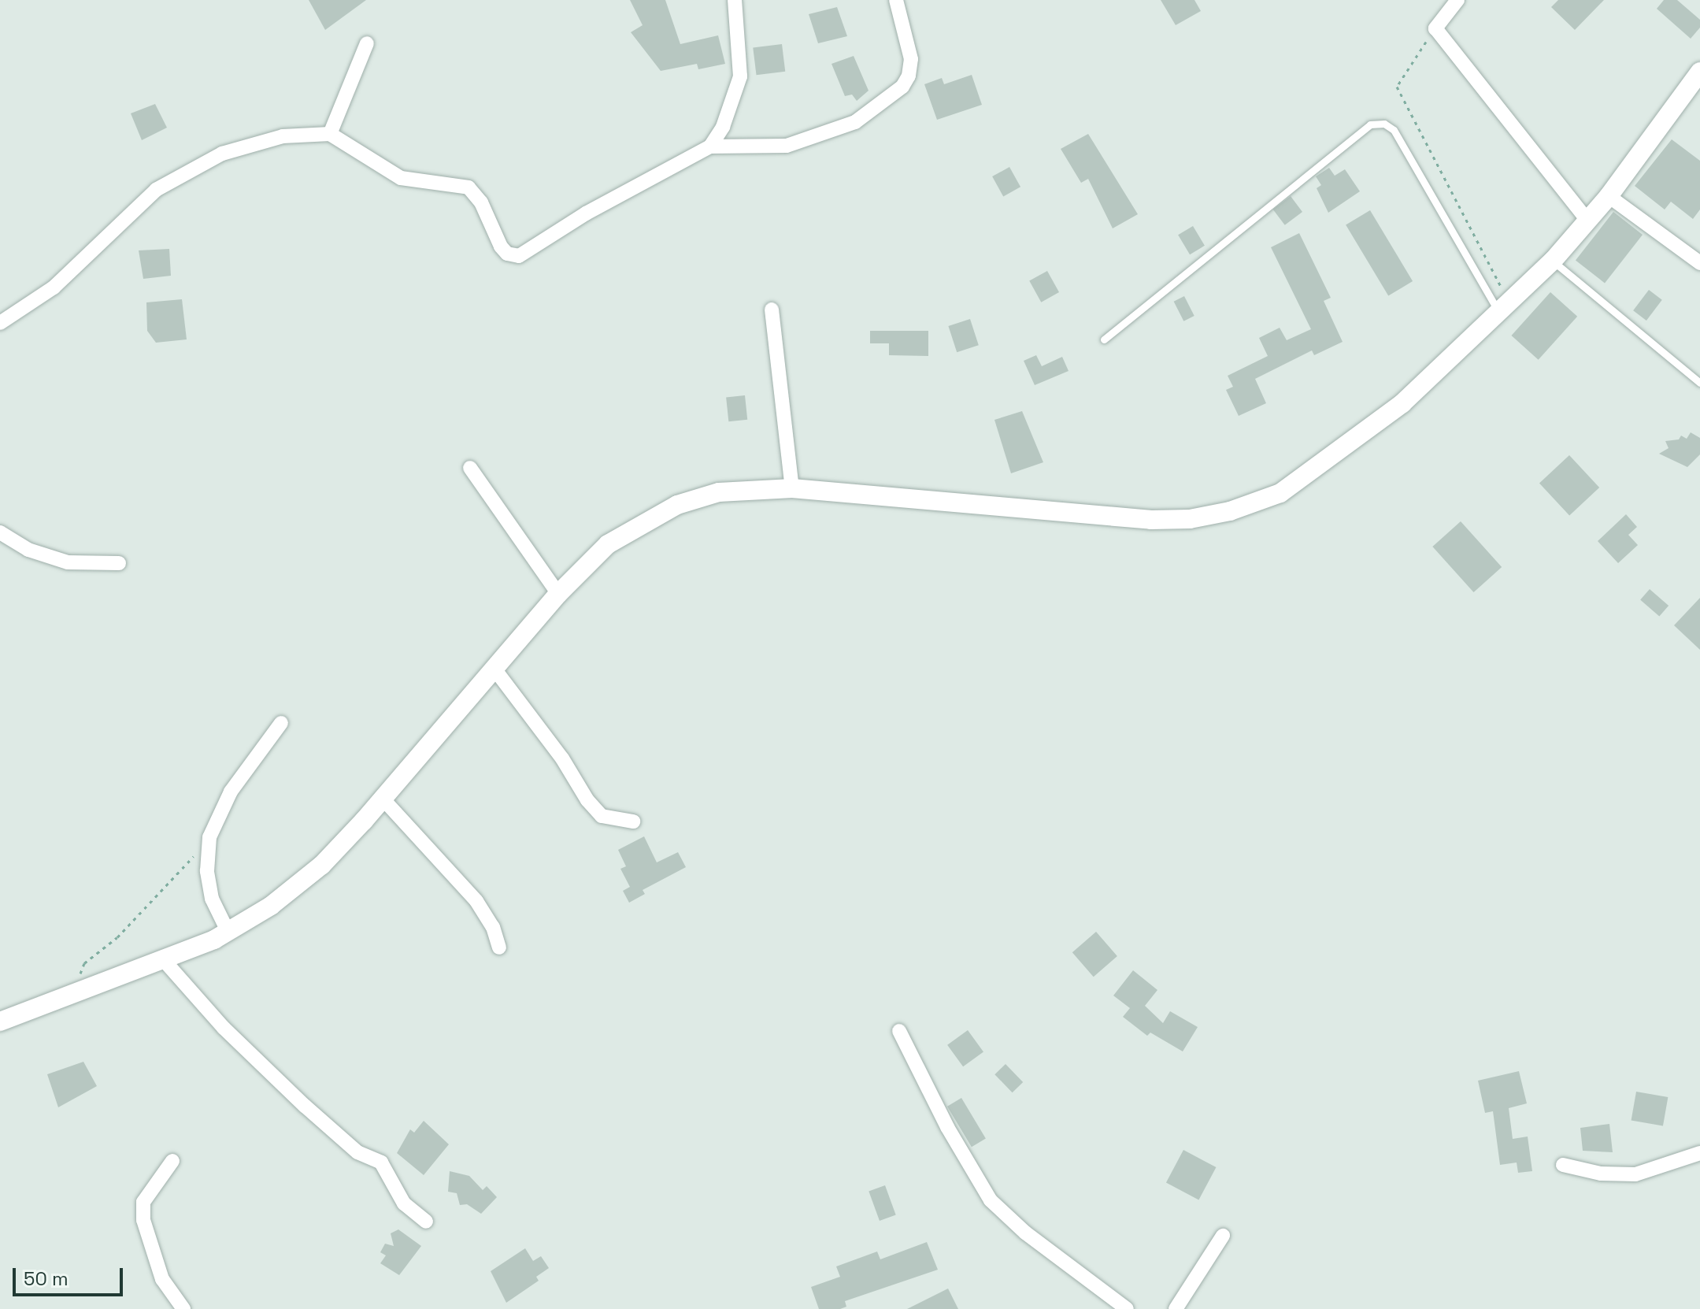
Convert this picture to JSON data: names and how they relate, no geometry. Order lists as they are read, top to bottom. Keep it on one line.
{"scale_bar":"50 m"}
